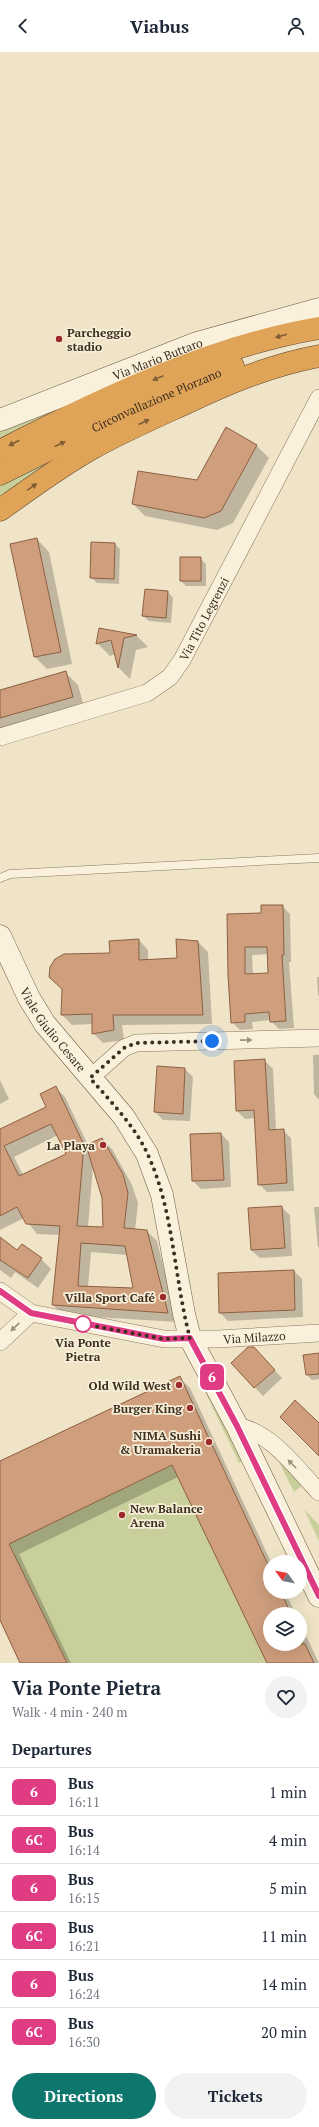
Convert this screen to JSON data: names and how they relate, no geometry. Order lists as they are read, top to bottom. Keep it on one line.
{"streets":{"highway":["Circonvallazione Plorzano"],"street":["Via Mario Buttaro","Via Tito Legrenzi","Viale Giulio Cesare","Via Milazzo"]},"crossings":[["Viale Giulio Cesare","Via Milazzo"]],"places":["Parcheggio stadio","La Playa","Villa Sport Café","Via Ponte Pietra","Old Wild West","Burger King","NIMA Sushi & Uramakeria","New Balance Arena"],"lines":["bus line 6"],"north":"top left","page":{"header":"Viabus","on_map":"6","heading":[["Via Ponte Pietra","Walk · 4 min · 240 m"],"Departures"],"list":[{"mark":"6","name":"Bus","note":"16:11","value":"1 min"},{"mark":"6C","name":"Bus","note":"16:14","value":"4 min"},{"mark":"6","name":"Bus","note":"16:15","value":"5 min"},{"mark":"6C","name":"Bus","note":"16:21","value":"11 min"},{"mark":"6","name":"Bus","note":"16:24","value":"14 min"},{"mark":"6C","name":"Bus","note":"16:30","value":"20 min"}],"buttons":["Directions","Tickets"]}}
